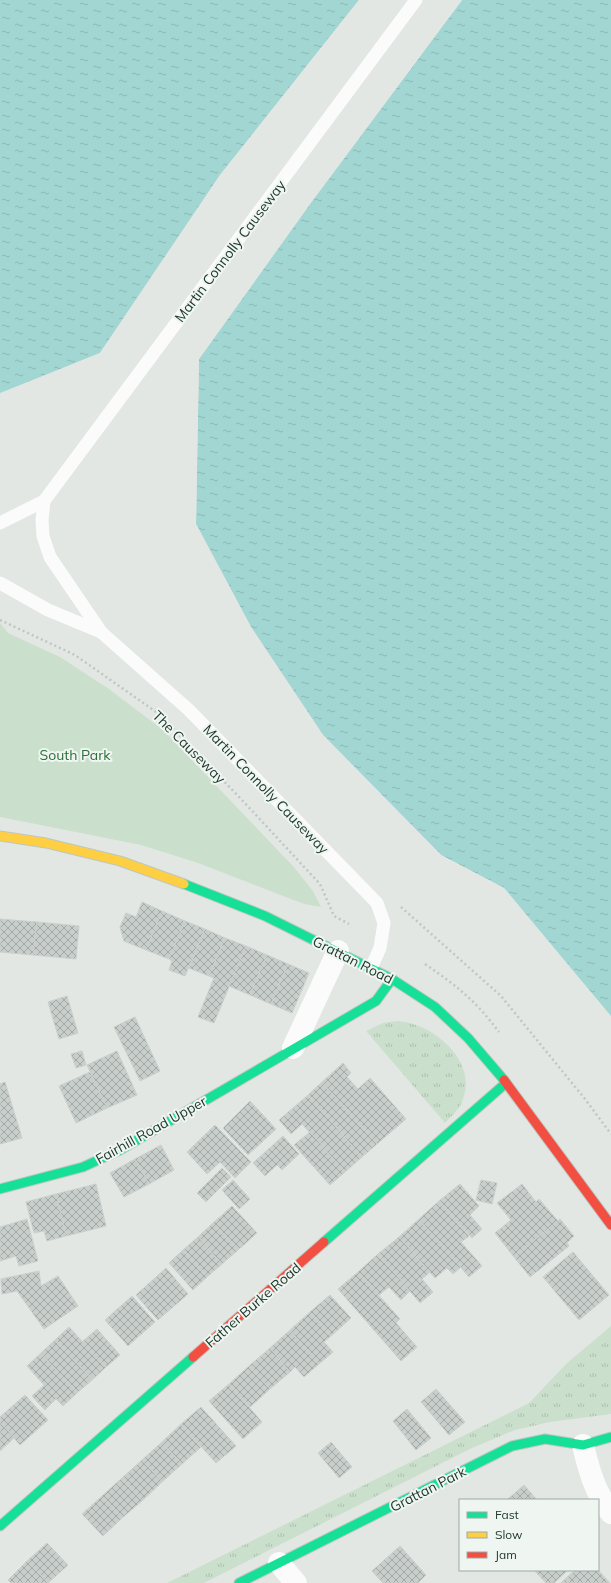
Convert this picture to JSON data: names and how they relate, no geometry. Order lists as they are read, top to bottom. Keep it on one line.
{"streets":{"street":["Grattan Road","Fairhill Road Upper","Father Burke Road","Grattan Park"],"lane":["Martin Connolly Causeway"],"path":["The Causeway"]},"crossings":[["Martin Connolly Causeway","Grattan Road"],["Grattan Road","Fairhill Road Upper"],["Grattan Road","Father Burke Road"]],"parks":["South Park"],"legend":["Fast","Slow","Jam"]}
